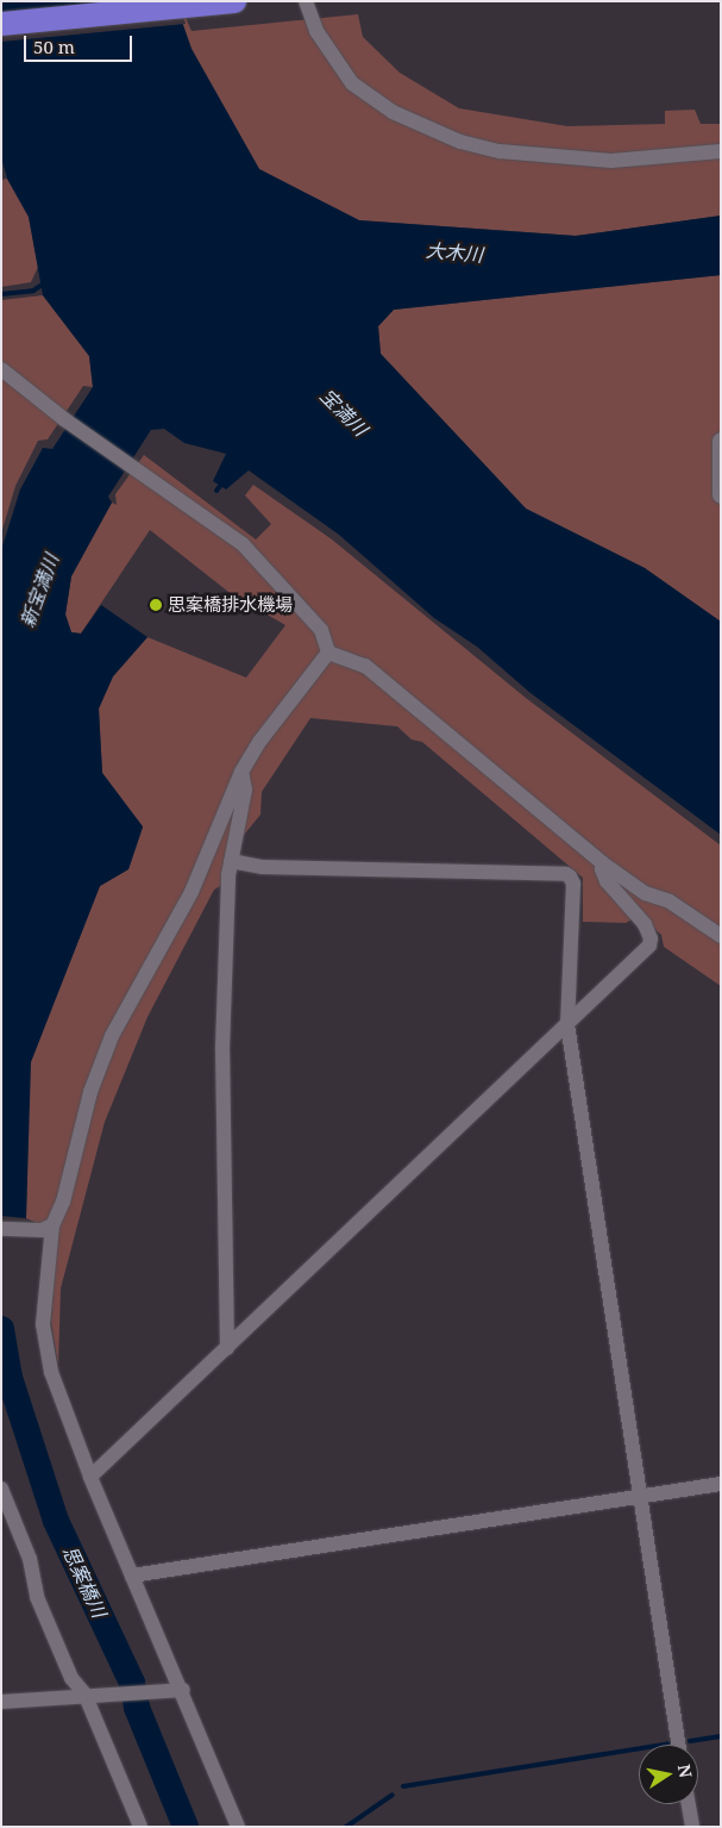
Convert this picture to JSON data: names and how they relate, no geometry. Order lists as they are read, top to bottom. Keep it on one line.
{"water":["大木川","宝満川","新宝満川","思案橋川"],"places":["思案橋排水機場"],"scale_bar":"50 m","north":"right"}
